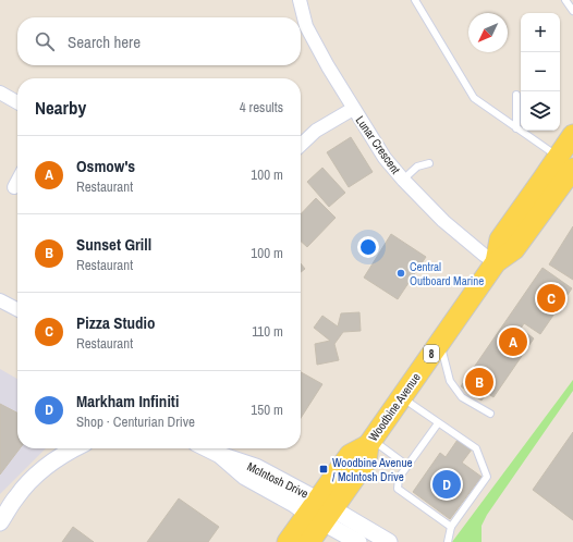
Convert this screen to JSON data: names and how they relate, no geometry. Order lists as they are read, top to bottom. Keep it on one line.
{"streets":{"main road":["8","Woodbine Avenue"],"street":["Lunar Crescent","McIntosh Drive"]},"crossings":[["Lunar Crescent","Woodbine Avenue"],["Woodbine Avenue","McIntosh Drive"]],"places":{"other":["Central Outboard Marine"],"transit":["Woodbine Avenue / McIntosh Drive"]},"north":"bottom left","page":{"map_buttons":["+","−"],"search":"Search here","heading":["Nearby","4 results"],"list":[{"mark":"A","name":"Osmow's","note":"Restaurant","value":"100 m"},{"mark":"B","name":"Sunset Grill","note":"Restaurant","value":"100 m"},{"mark":"C","name":"Pizza Studio","note":"Restaurant","value":"110 m"},{"mark":"D","name":"Markham Infiniti","note":"Shop · Centurian Drive","value":"150 m"}],"pins":["C","A","B","D"]}}
